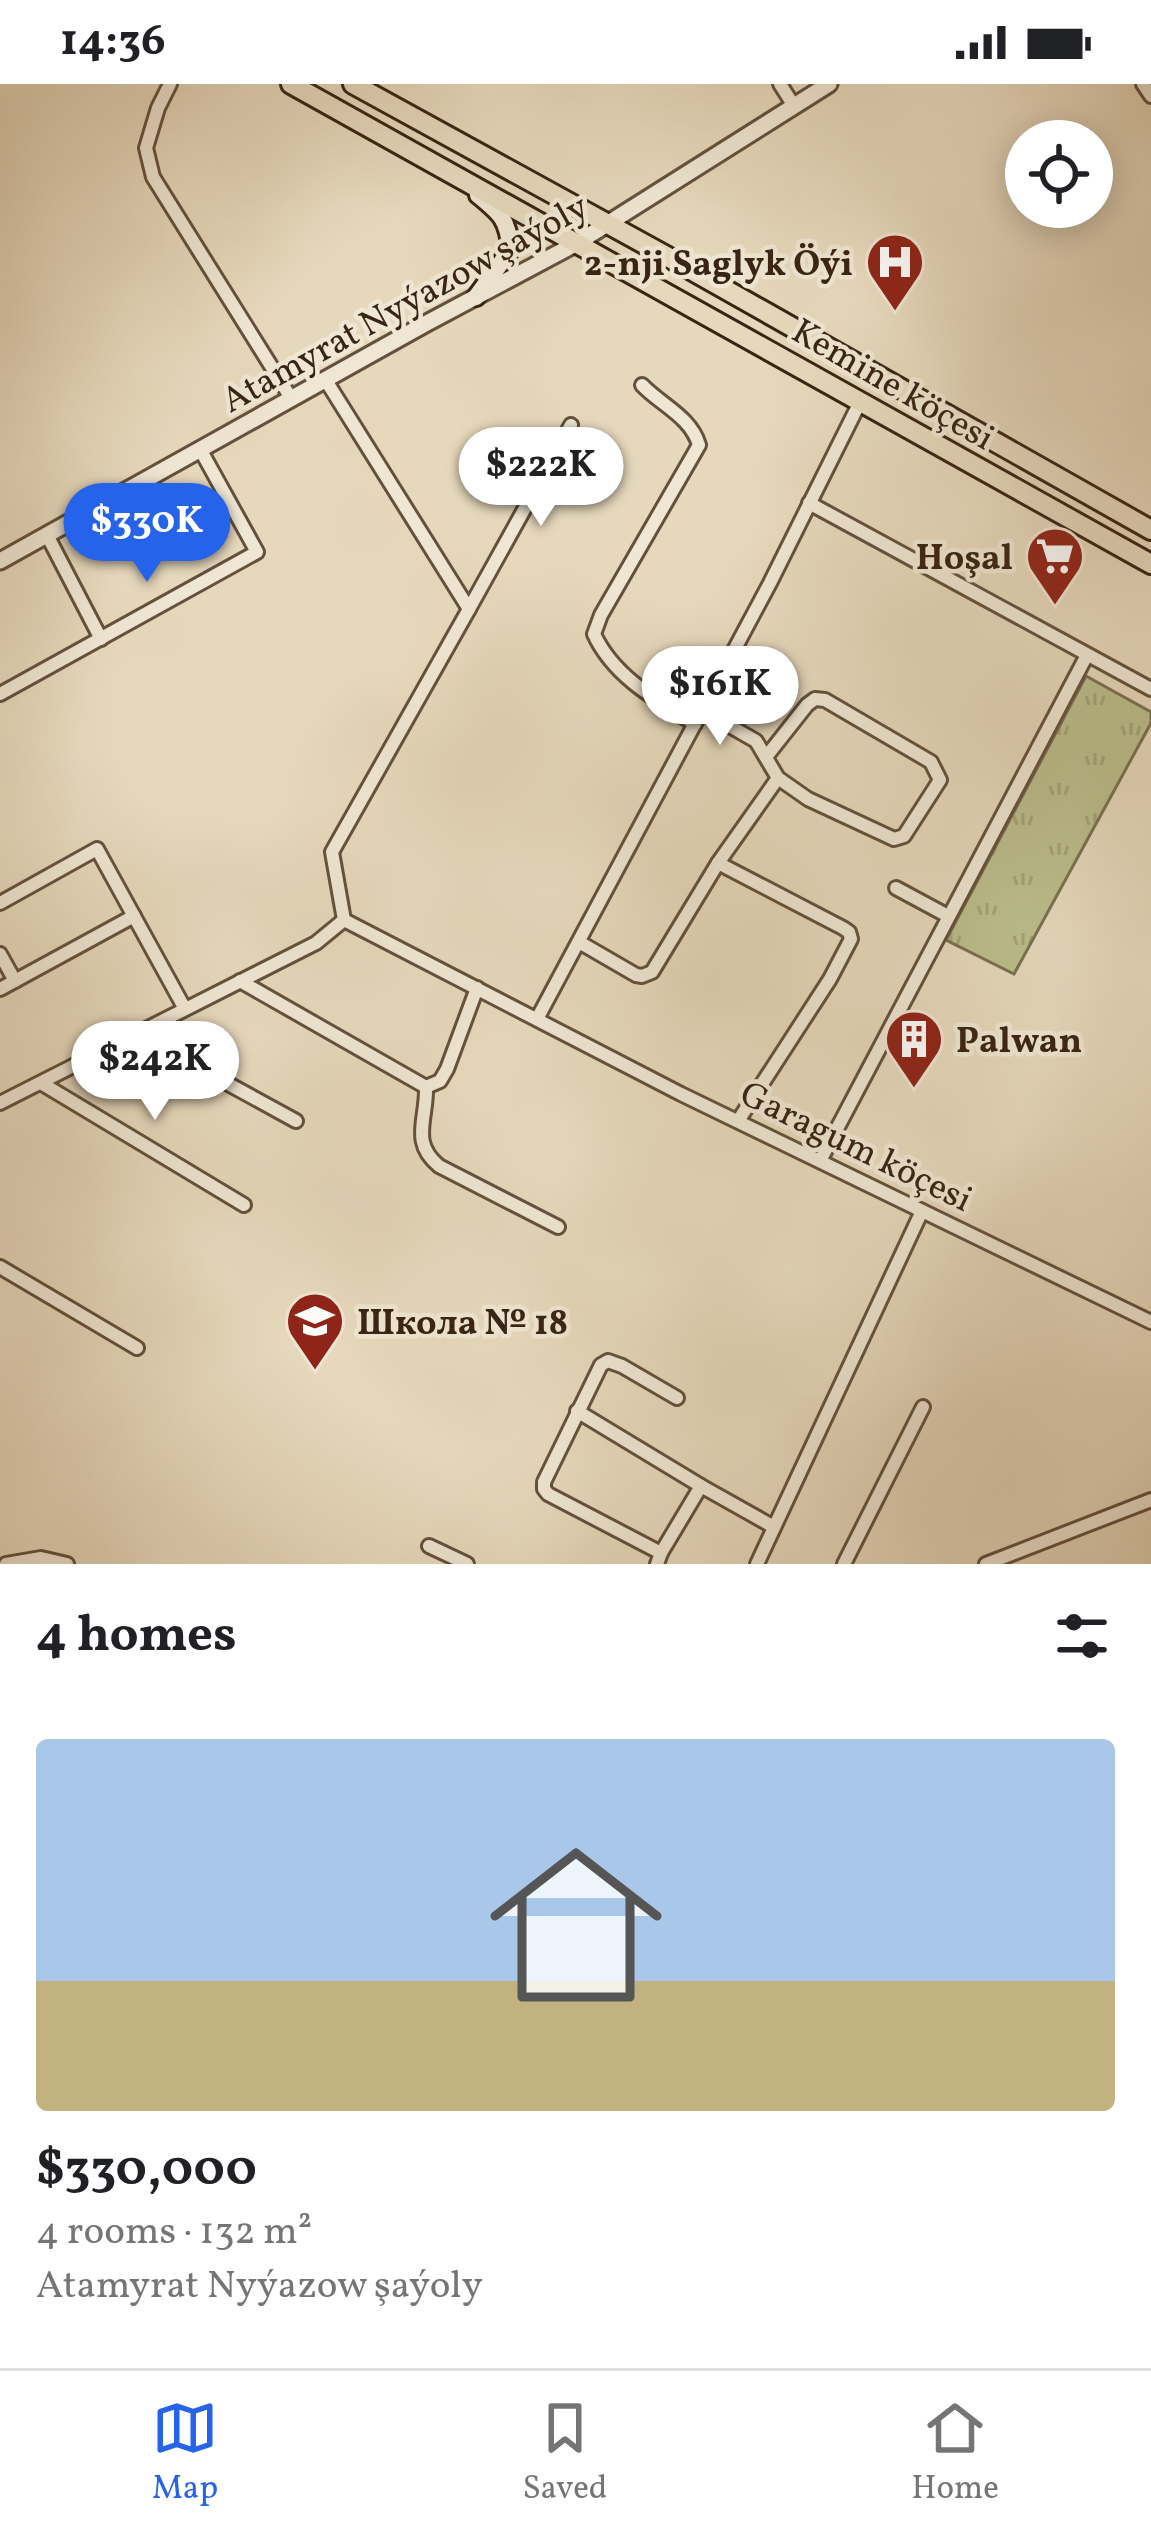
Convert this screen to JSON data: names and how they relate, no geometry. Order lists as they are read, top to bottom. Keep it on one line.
{"streets":{"main road":["Kemine köçesi"],"street":["Atamyrat Nyýazow şaýoly","Garagum köçesi"]},"crossings":[["Atamyrat Nyýazow şaýoly","Kemine köçesi"]],"places":{"hospital":["2-nji Saglyk Öýi"],"supermarket":["Hoşal"],"building":["Palwan"],"school or university":["Школа № 18"]},"page":{"status":"14:36","price":["$222K","$330K","$161K","$242K"],"heading":"4 homes","list":[{"name":"$330,000","note":"4 rooms · 132 m² · Atamyrat Nyýazow şaýoly"}],"tabs":["Map","Saved","Home"]}}
